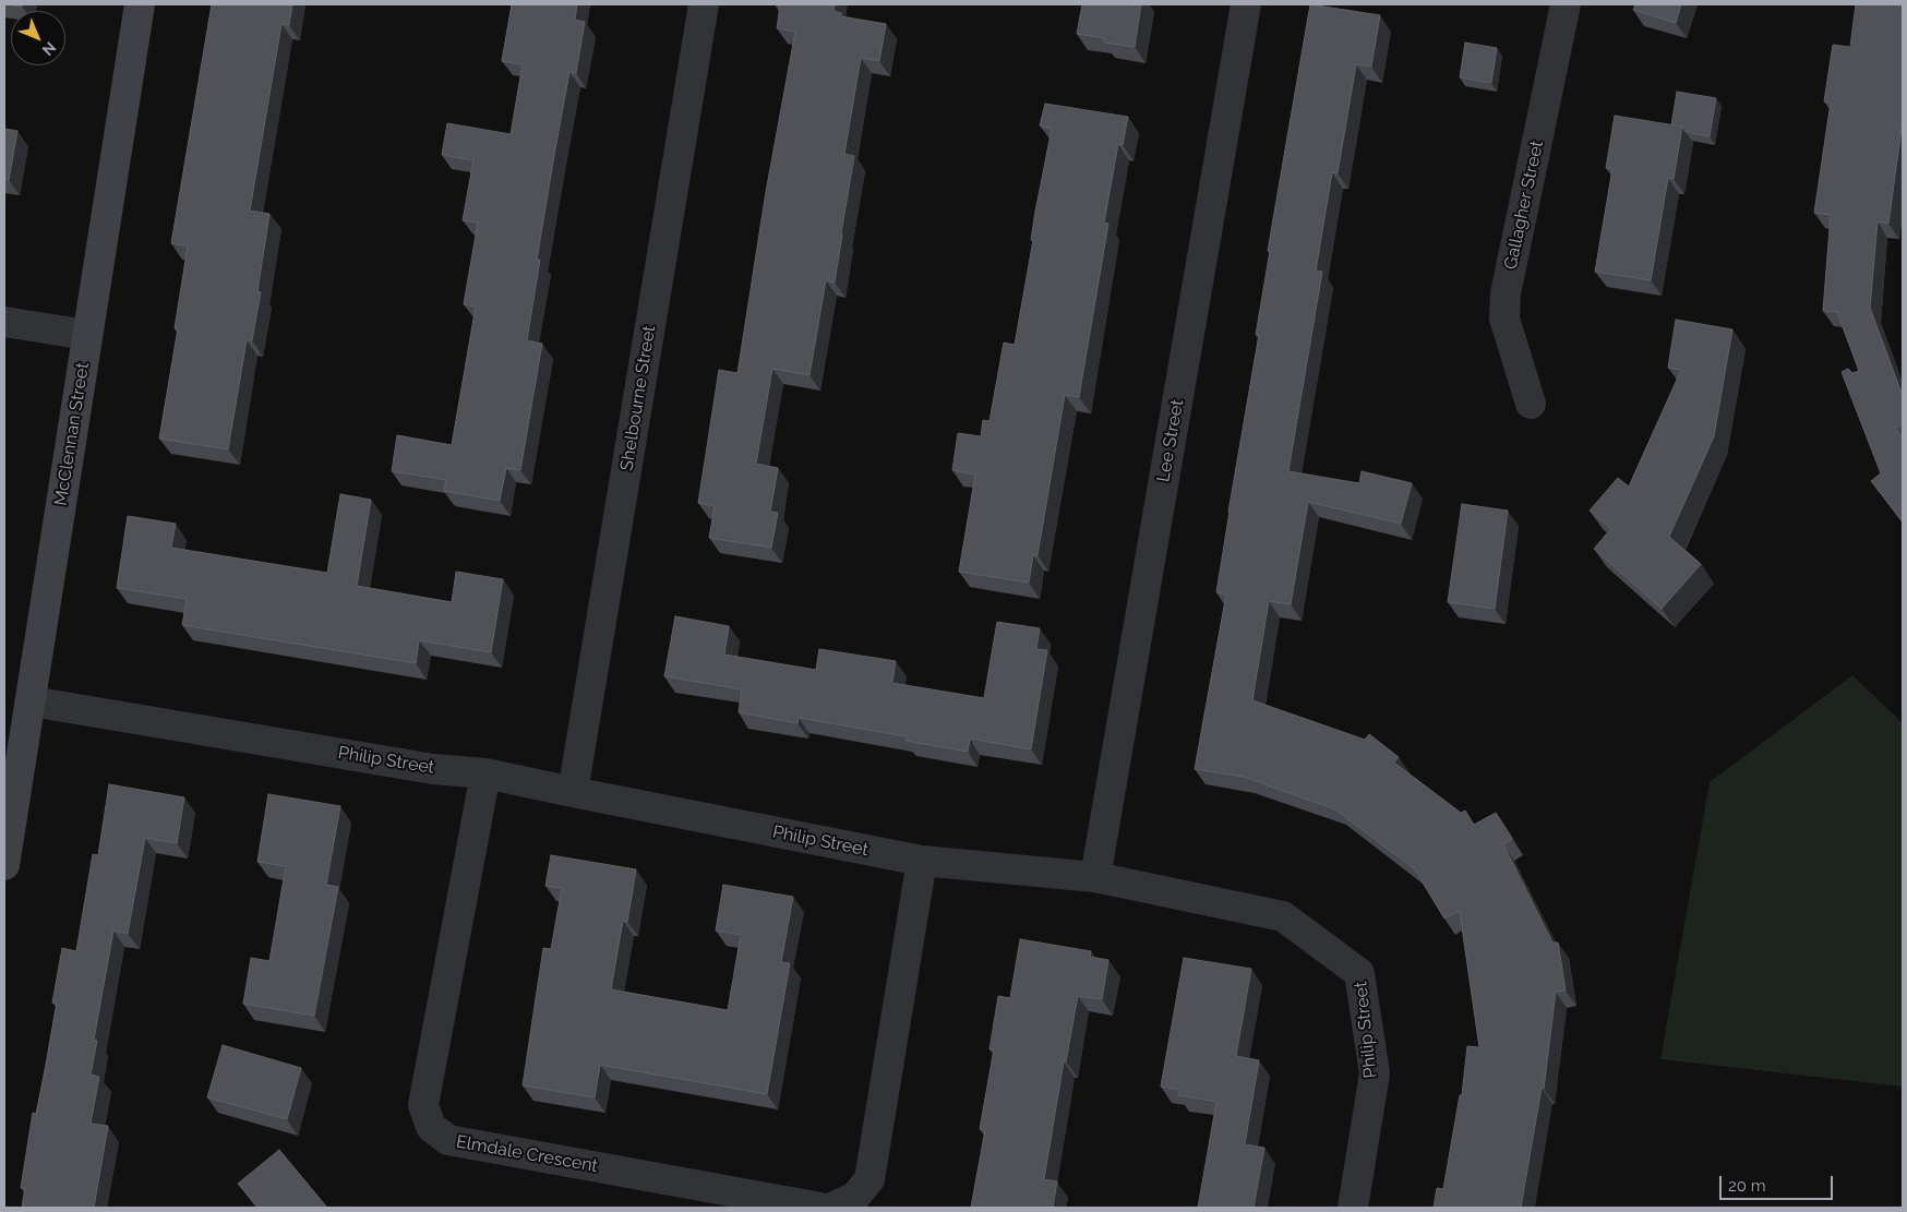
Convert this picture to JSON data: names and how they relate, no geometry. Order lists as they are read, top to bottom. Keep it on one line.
{"streets":{"street":["Gallagher Street","Shelbourne Street","McClennan Street","Lee Street","Philip Street","Elmdale Crescent"]},"crossings":[["Shelbourne Street","Philip Street"],["McClennan Street","Philip Street"],["Lee Street","Philip Street"],["Philip Street","Elmdale Crescent"]],"scale_bar":"20 m","north":"bottom right"}
